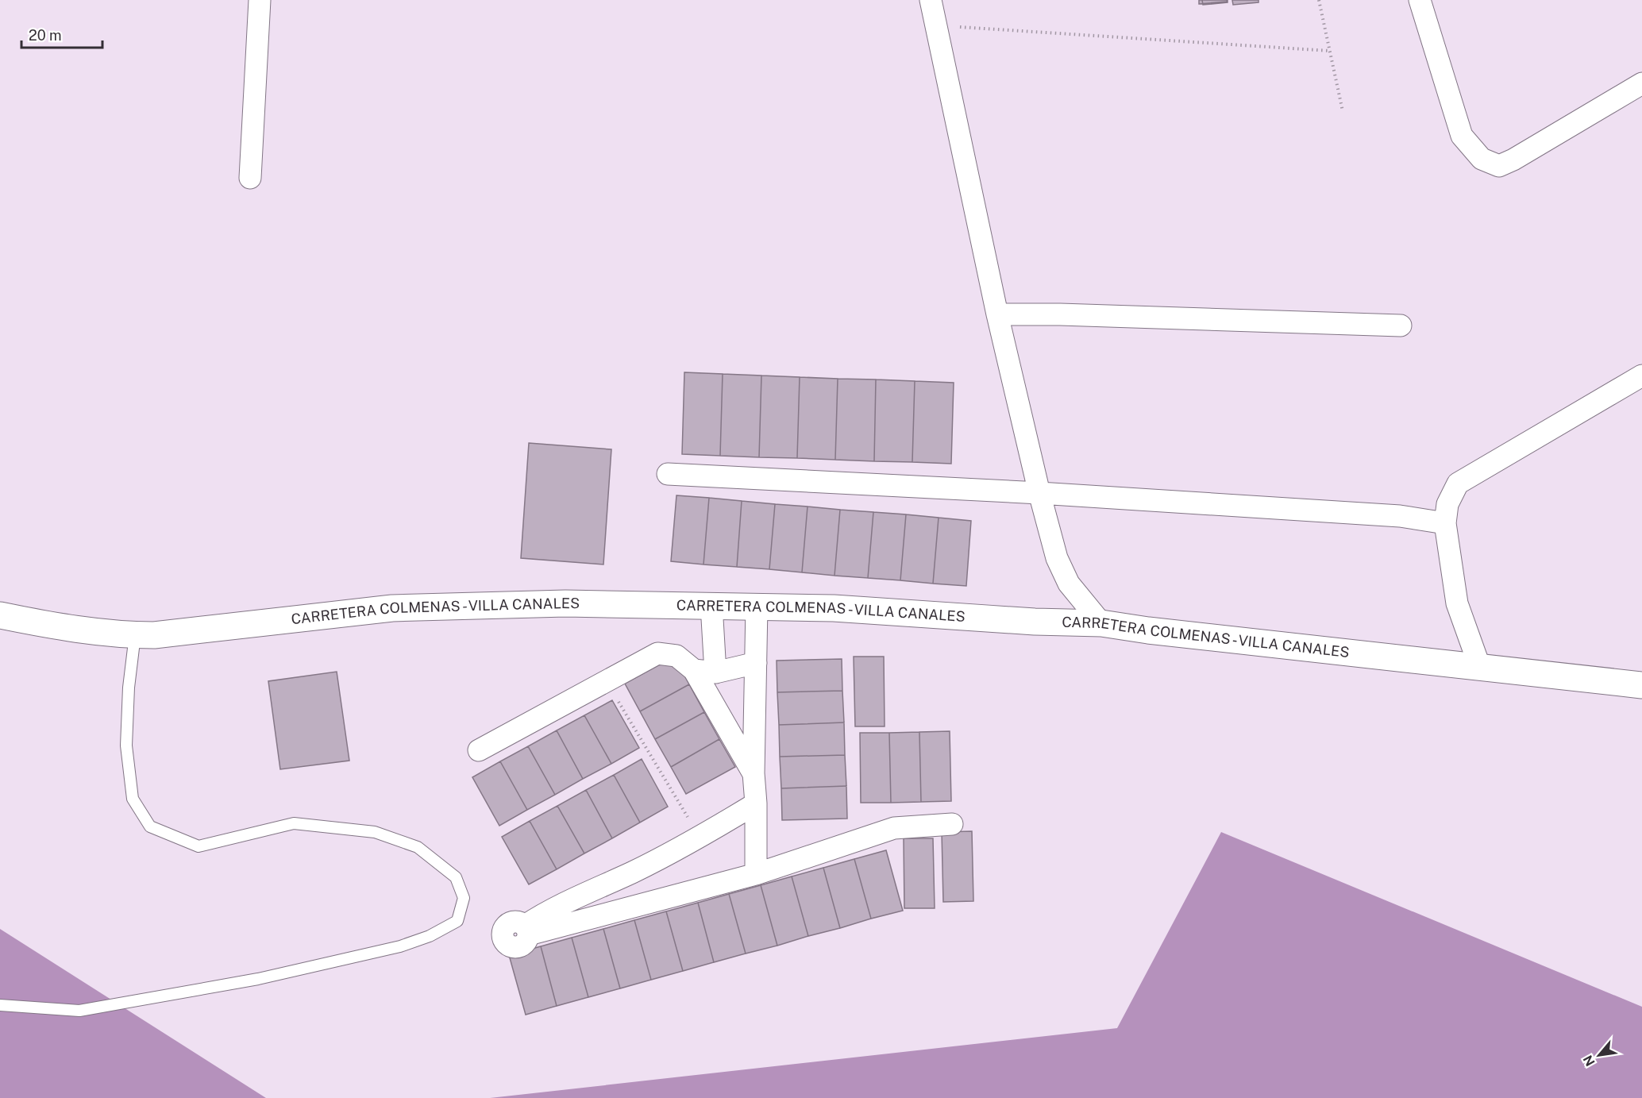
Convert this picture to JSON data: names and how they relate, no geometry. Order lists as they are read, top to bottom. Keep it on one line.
{"streets":{"street":["CARRETERA COLMENAS - VILLA CANALES"]},"scale_bar":"20 m","north":"bottom left"}
